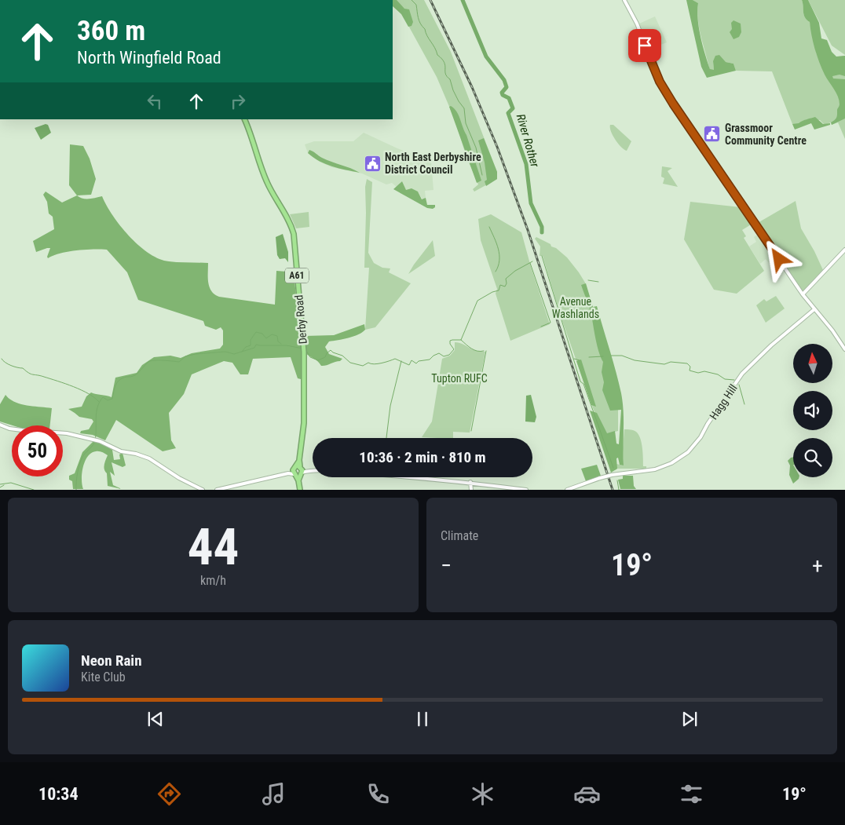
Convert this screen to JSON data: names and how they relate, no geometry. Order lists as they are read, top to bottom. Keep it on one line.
{"streets":{"highway":["A61","Derby Road"],"street":["Hagg Hill"]},"crossings":[["A61","Derby Road"]],"water":["River Rother"],"parks":["Avenue Washlands","Tupton RUFC"],"places":{"public building":["Grassmoor Community Centre","North East Derbyshire District Council"]},"north":"top","page":{"turn":["360 m","North Wingfield Road"],"limit":"50","trip":"10:36 · 2 min · 810 m","tile":[["44","km/h"],"Climate"],"heat":["−","19°","+"],"song":["Neon Rain","Kite Club"],"tabs":["10:34","19°"]}}
